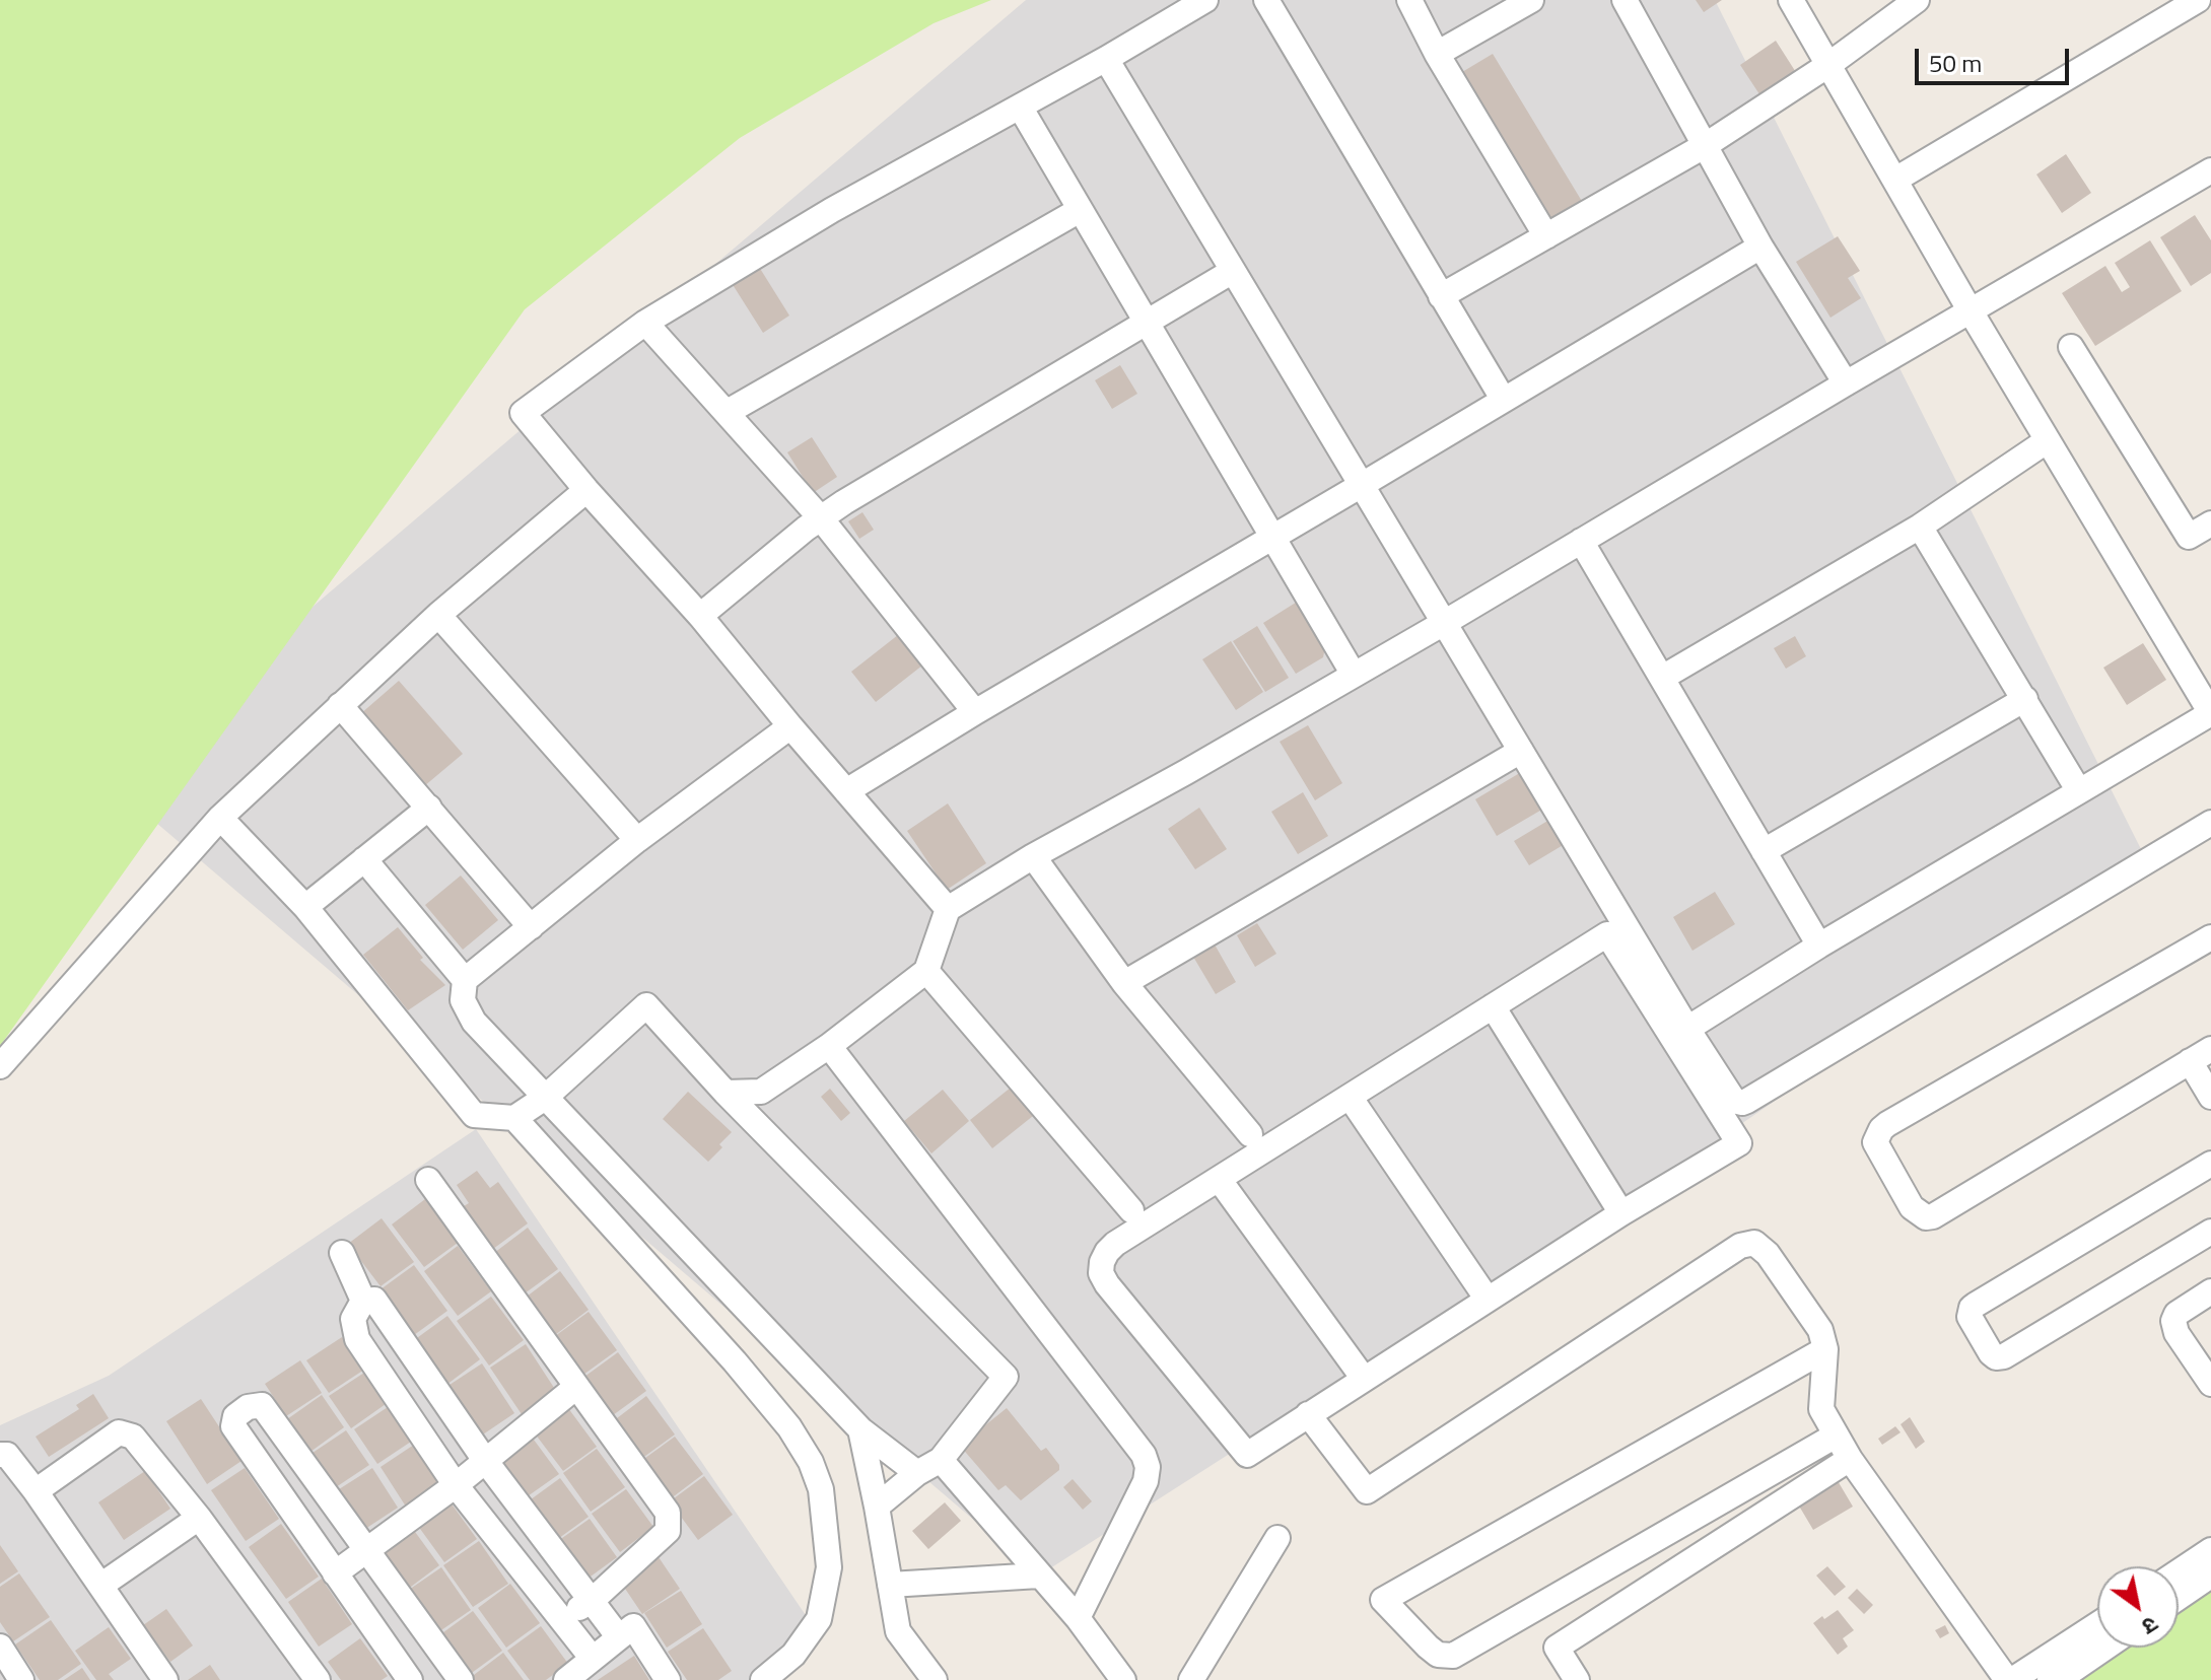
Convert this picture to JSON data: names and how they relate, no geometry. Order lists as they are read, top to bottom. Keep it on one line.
{"scale_bar":"50 m","north":"bottom right"}
